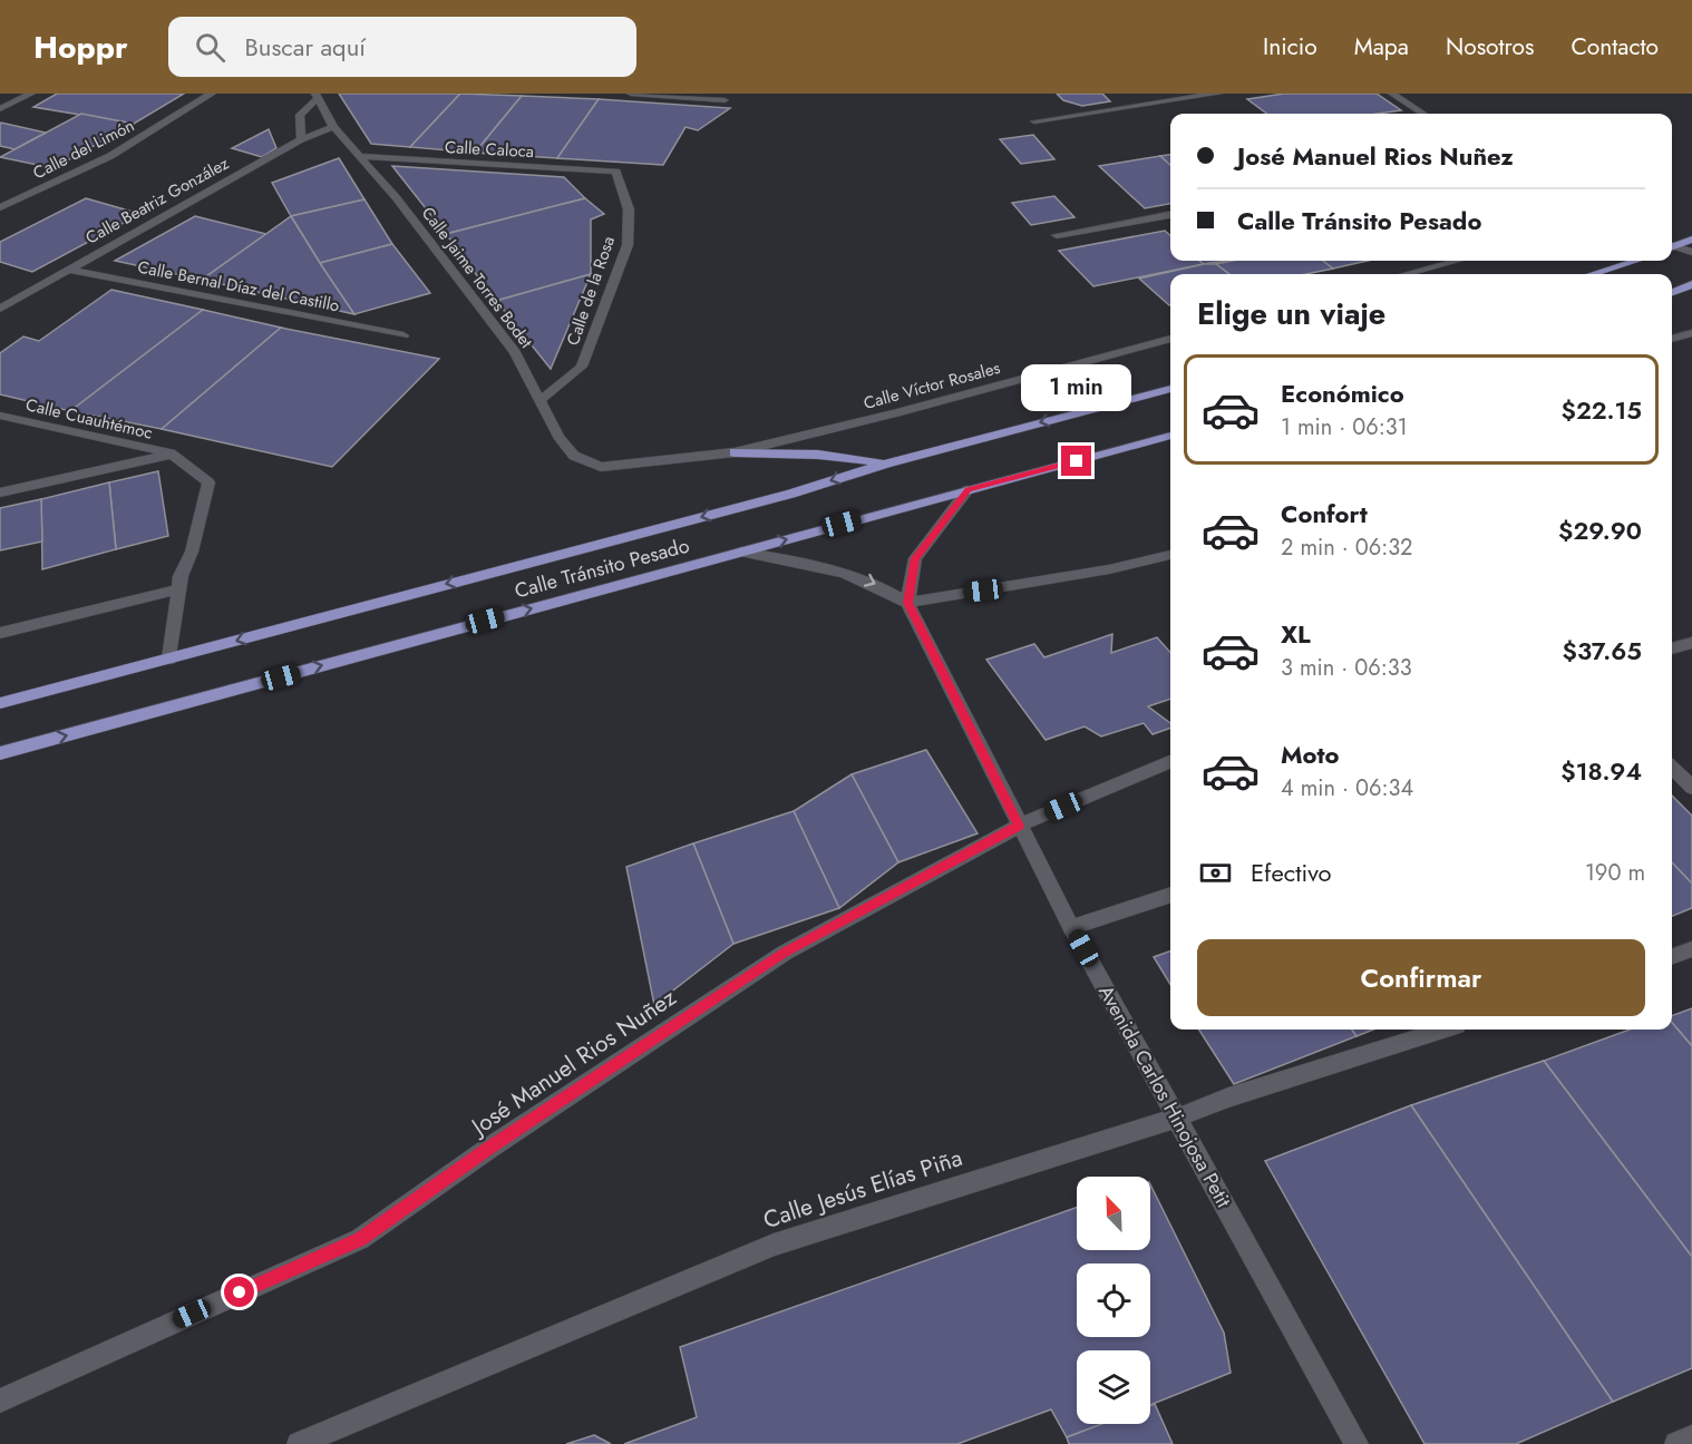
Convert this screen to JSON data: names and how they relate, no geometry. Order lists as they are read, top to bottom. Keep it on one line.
{"streets":{"main road":["Calle Tránsito Pesado"],"street":["Calle del Limón","Calle Caloca","Calle Beatriz González","Calle Jaime Torres Bodet","Calle Bernal Díaz del Castillo","Calle de la Rosa","Calle Víctor Rosales","Calle Cuauhtémoc","José Manuel Rios Nuñez","Avenida Carlos Hinojosa Petit","Calle Jesús Elías Piña"]},"crossings":[["Calle Caloca","Calle Jaime Torres Bodet"],["Calle Caloca","Calle de la Rosa"],["Calle Beatriz González","Calle Jaime Torres Bodet"],["Calle Beatriz González","Calle Bernal Díaz del Castillo"],["Calle Jaime Torres Bodet","Calle de la Rosa"],["Calle Jaime Torres Bodet","Calle Víctor Rosales"],["José Manuel Rios Nuñez","Avenida Carlos Hinojosa Petit"],["Avenida Carlos Hinojosa Petit","Calle Jesús Elías Piña"]],"north":"top left","page":{"header":"Hoppr","search":"Buscar aquí","nav":["Inicio","Mapa","Nosotros","Contacto"],"banner":["José Manuel Rios Nuñez","Calle Tránsito Pesado"],"heading":"Elige un viaje","list":[{"name":"Económico","note":"1 min · 06:31","value":"$22.15"},{"name":"Confort","note":"2 min · 06:32","value":"$29.90"},{"name":"XL","note":"3 min · 06:33","value":"$37.65"},{"name":"Moto","note":"4 min · 06:34","value":"$18.94"}],"bubble":"1 min","pay":["Efectivo","190 m"],"buttons":"Confirmar"}}
